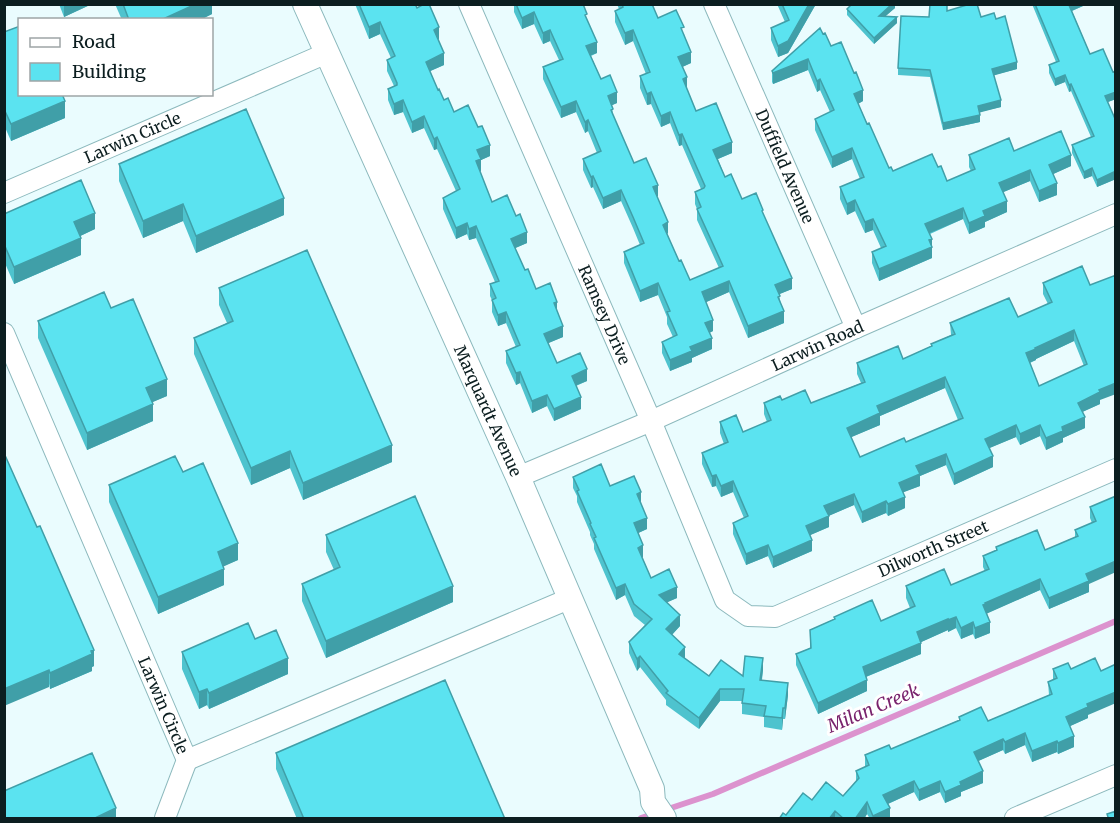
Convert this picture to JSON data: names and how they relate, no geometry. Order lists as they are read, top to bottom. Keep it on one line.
{"streets":{"street":["Larwin Circle","Duffield Avenue","Ramsey Drive","Larwin Road","Marquardt Avenue","Dilworth Street"]},"crossings":[["Larwin Circle","Marquardt Avenue"],["Duffield Avenue","Larwin Road"],["Ramsey Drive","Larwin Road"],["Ramsey Drive","Dilworth Street"],["Larwin Road","Marquardt Avenue"]],"water":["Milan Creek"],"legend":["Road","Building"]}
